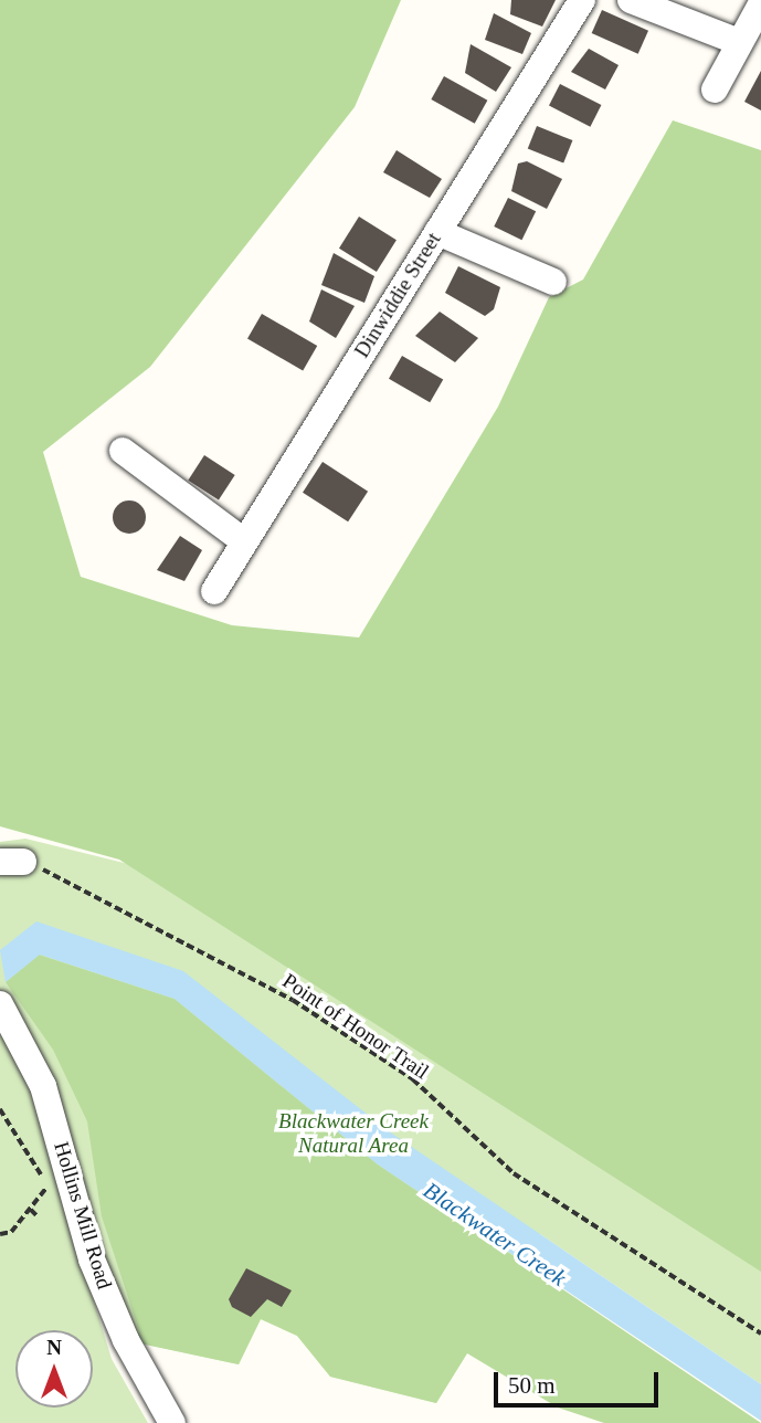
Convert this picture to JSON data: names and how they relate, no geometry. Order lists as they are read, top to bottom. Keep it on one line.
{"streets":{"street":["Dinwiddie Street","Hollins Mill Road"],"path":["Point of Honor Trail"]},"water":["Blackwater Creek"],"parks":["Blackwater Creek Natural Area"],"scale_bar":"50 m","north":"top"}
